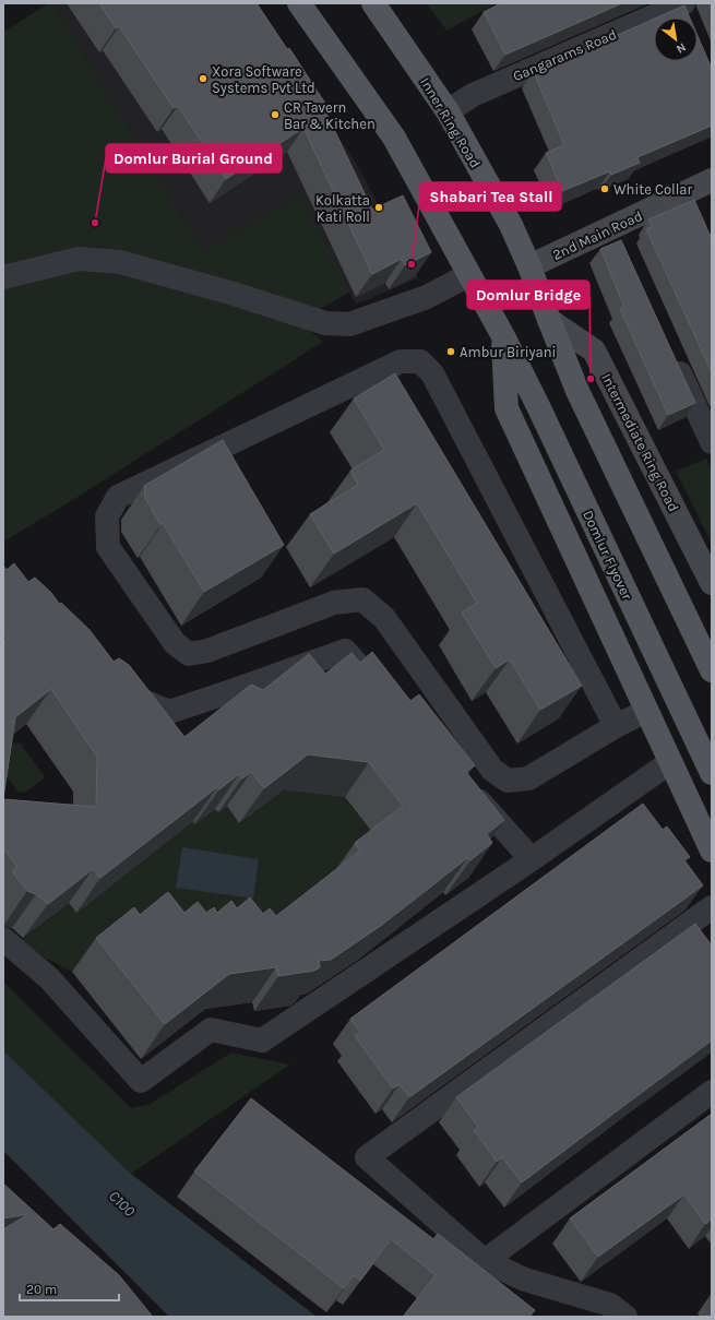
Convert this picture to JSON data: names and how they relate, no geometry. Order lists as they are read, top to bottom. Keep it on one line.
{"streets":{"main road":["Inner Ring Road","Domlur Flyover"],"street":["Gangarams Road","2nd Main Road","Intermediate Ring Road"]},"crossings":[["Gangarams Road","Inner Ring Road"],["Inner Ring Road","2nd Main Road"],["Inner Ring Road","Intermediate Ring Road"]],"water":["C100"],"places":["Xora Software Systems Pvt Ltd","CR Tavern Bar & Kitchen","White Collar","Kolkatta Kati Roll","Domlur Burial Ground","Shabari Tea Stall","Ambur Biriyani","Domlur Bridge"],"scale_bar":"20 m","north":"bottom right"}
